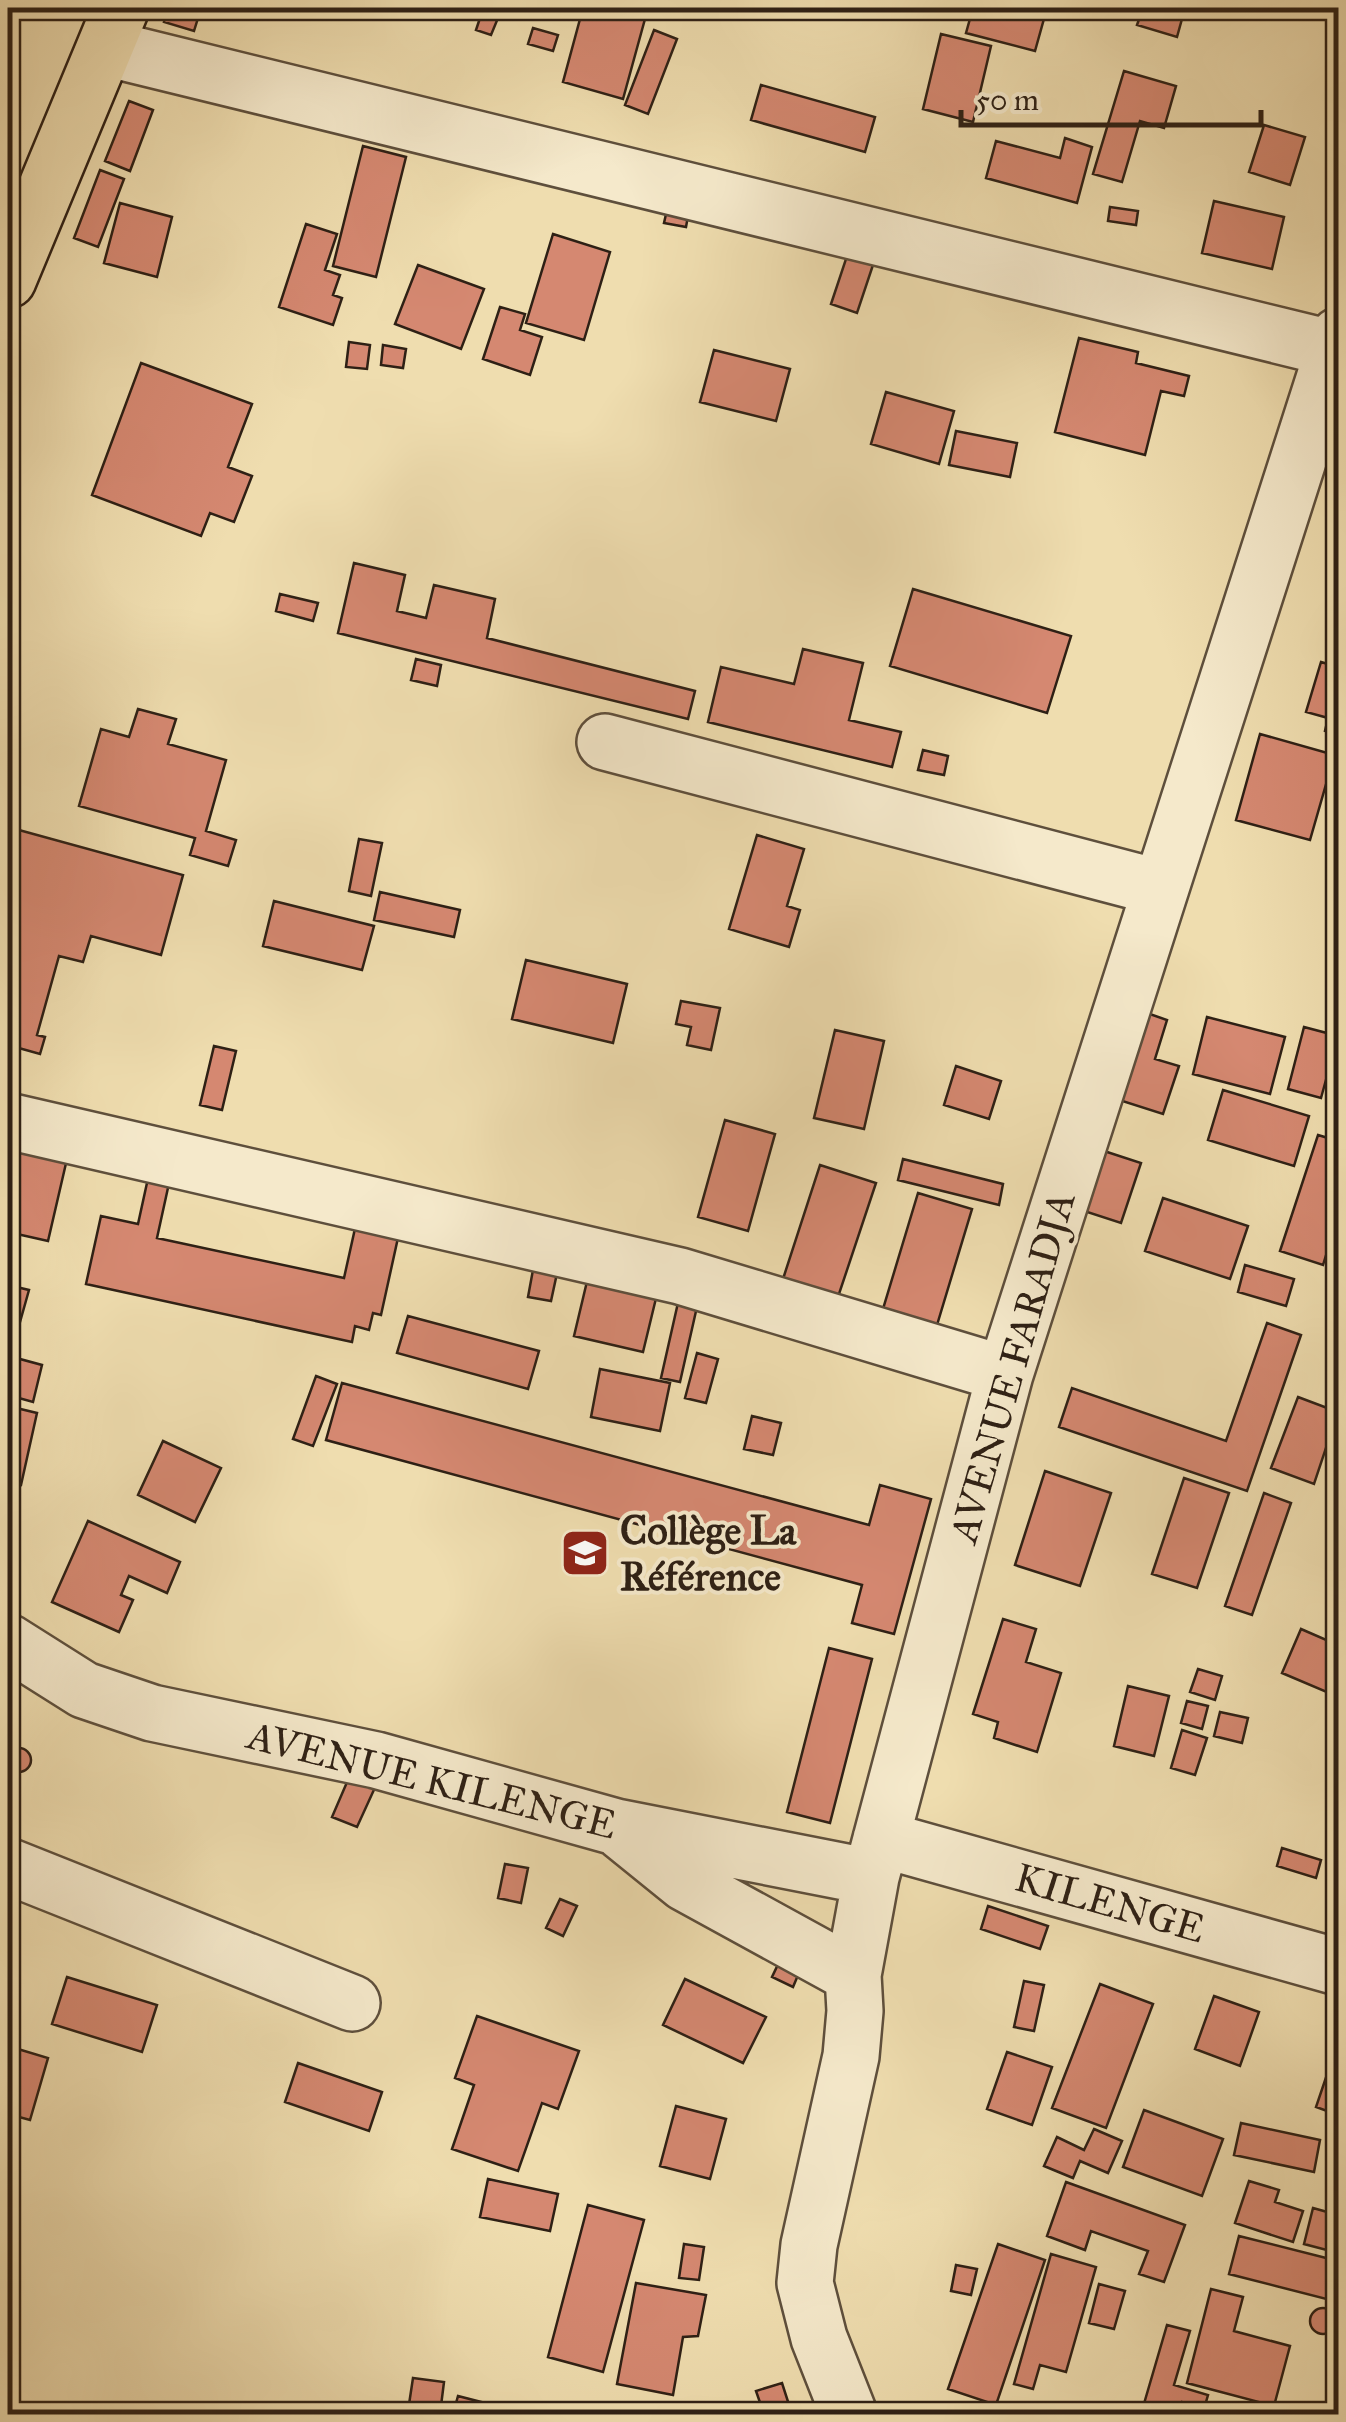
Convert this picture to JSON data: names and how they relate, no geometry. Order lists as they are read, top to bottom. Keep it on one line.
{"streets":{"street":["AVENUE FARADJA","AVENUE KILENGE","KILENGE"]},"crossings":[["AVENUE FARADJA","AVENUE KILENGE"],["AVENUE FARADJA","KILENGE"],["AVENUE KILENGE","KILENGE"]],"places":{"school or university":["Collège La Référence"]},"scale_bar":"50 m"}
